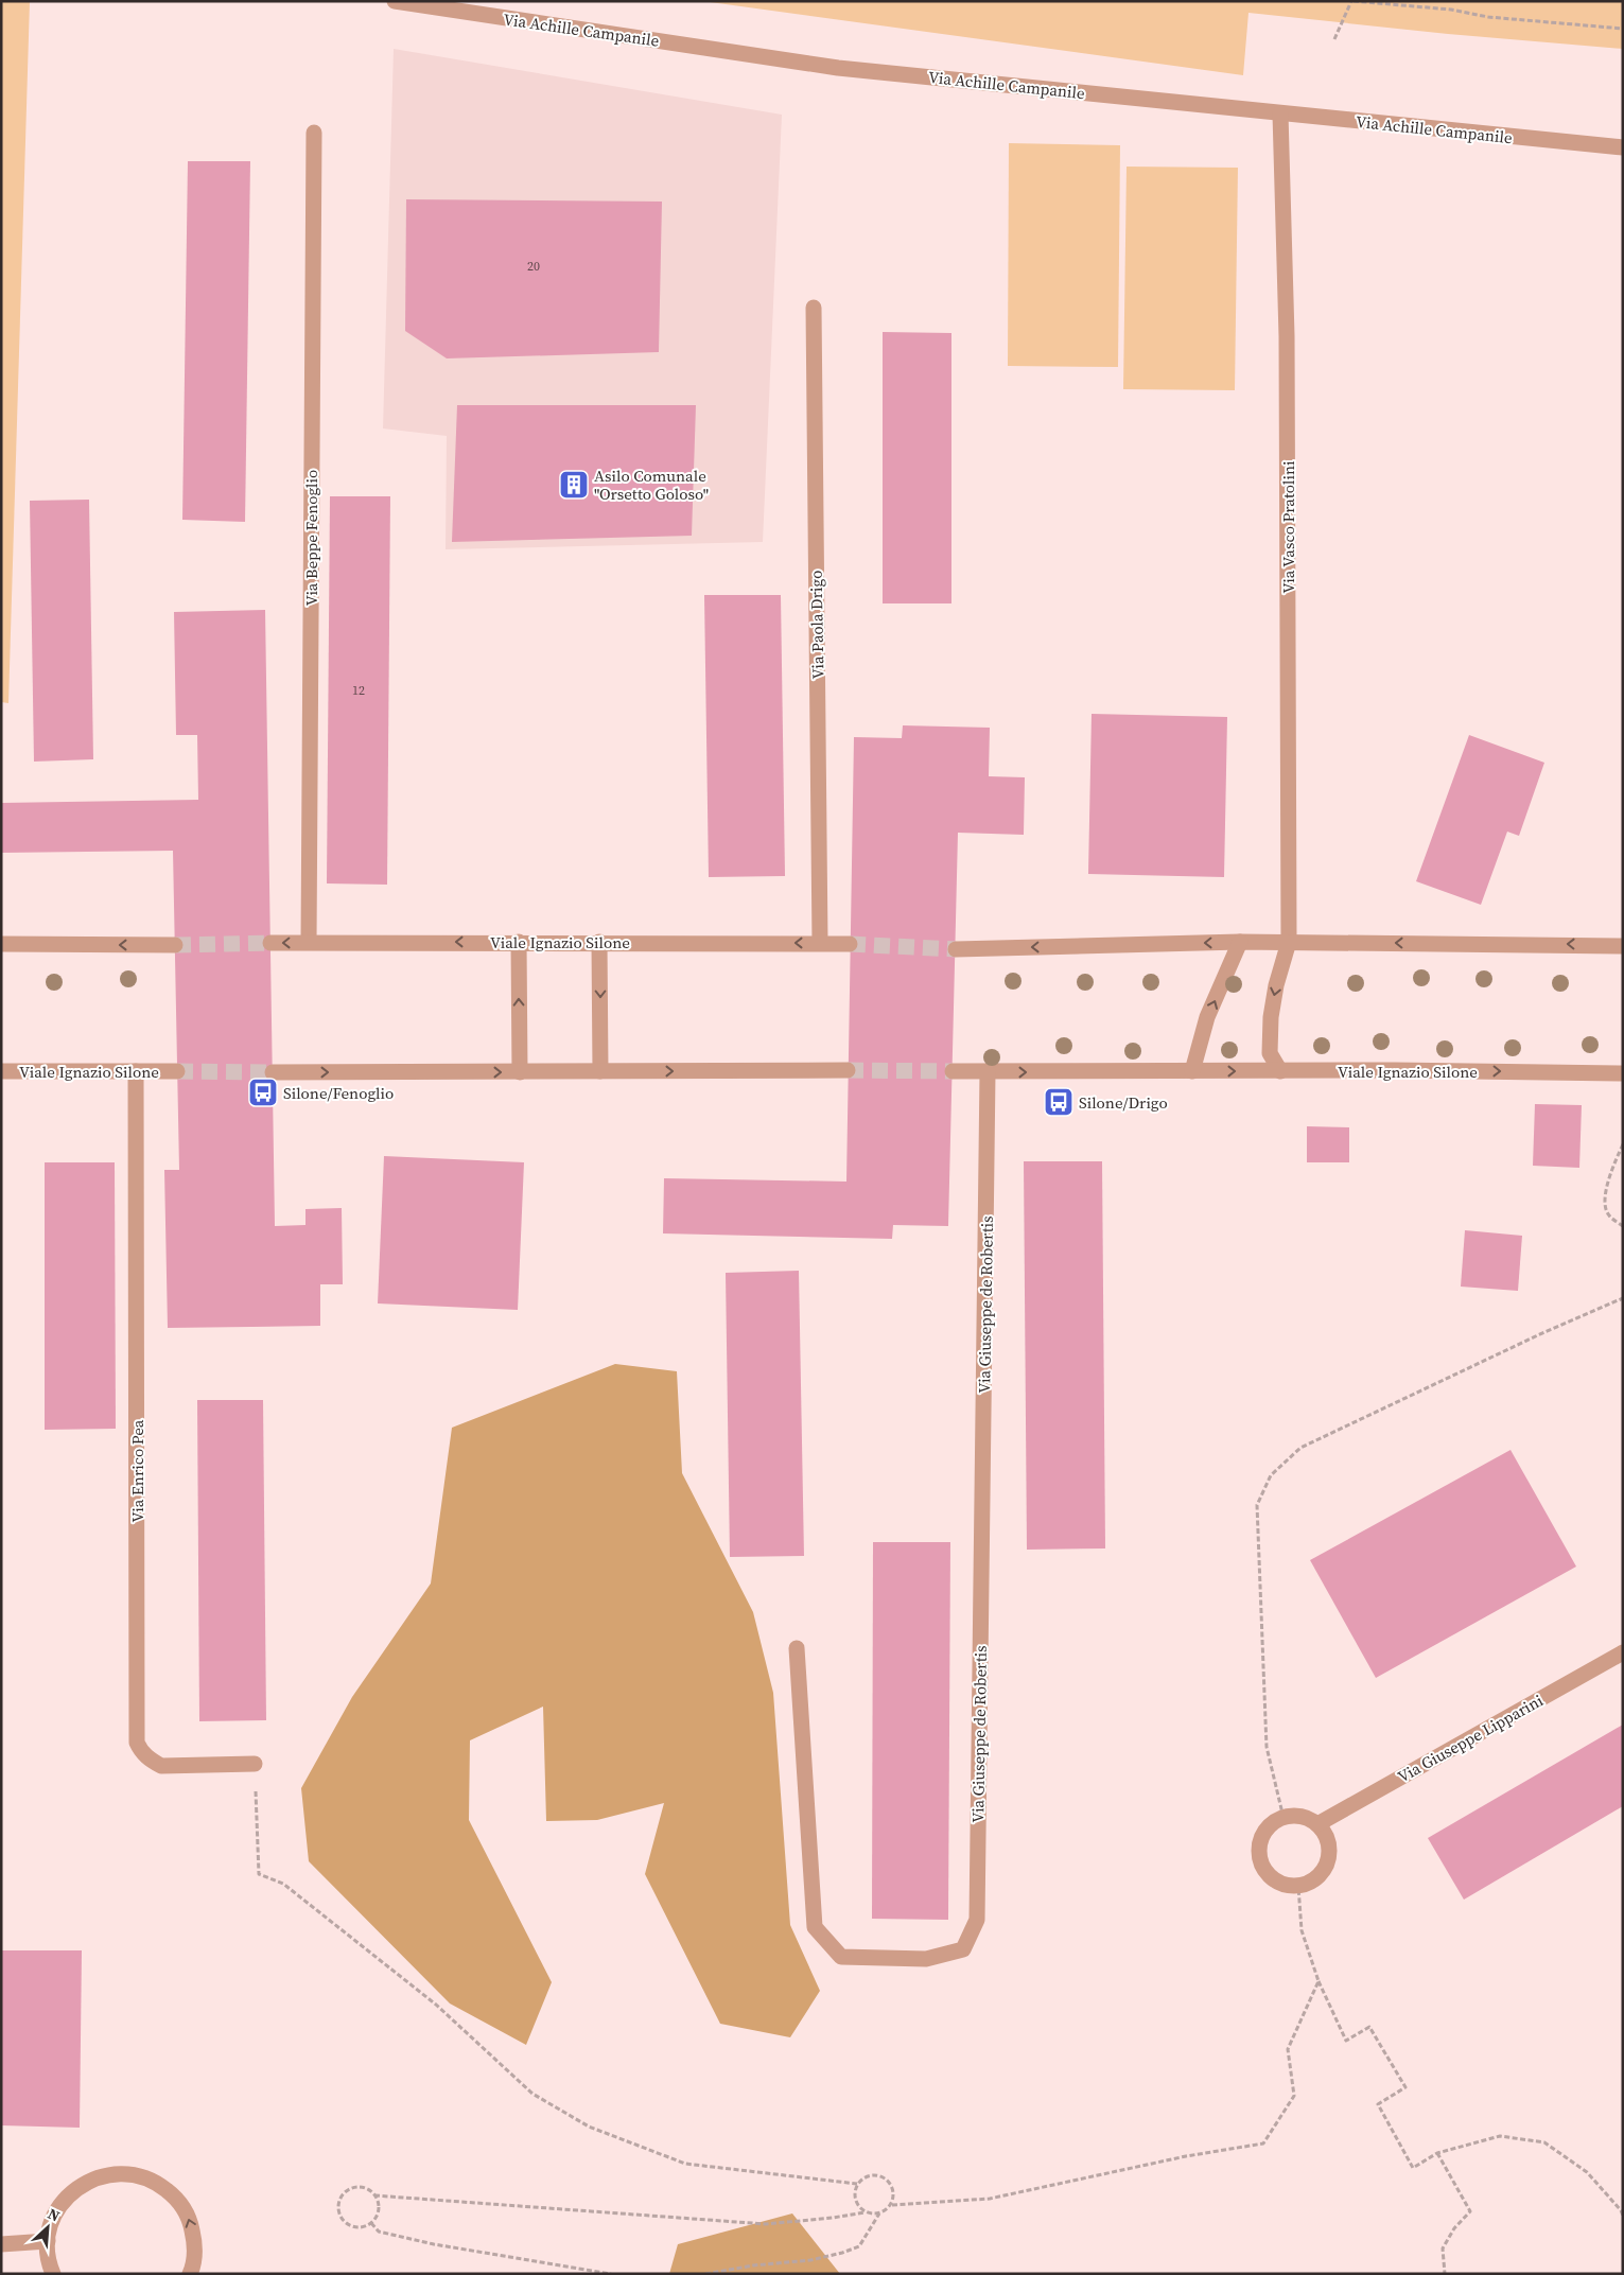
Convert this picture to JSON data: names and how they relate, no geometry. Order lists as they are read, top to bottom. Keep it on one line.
{"streets":{"street":["Via Achille Campanile","Via Vasco Pratolini","Via Beppe Fenoglio","Via Paola Drigo","Viale Ignazio Silone","Via Giuseppe de Robertis","Via Enrico Pea","Via Giuseppe Lipparini"]},"crossings":[["Via Achille Campanile","Via Vasco Pratolini"],["Via Vasco Pratolini","Viale Ignazio Silone"],["Via Beppe Fenoglio","Viale Ignazio Silone"],["Via Paola Drigo","Viale Ignazio Silone"],["Viale Ignazio Silone","Via Giuseppe de Robertis"],["Viale Ignazio Silone","Via Enrico Pea"]],"places":{"building":["Asilo Comunale \"Orsetto Goloso\""],"bus stop":["Silone/Fenoglio","Silone/Drigo"]},"house_numbers":["20","12"],"north":"top right"}
